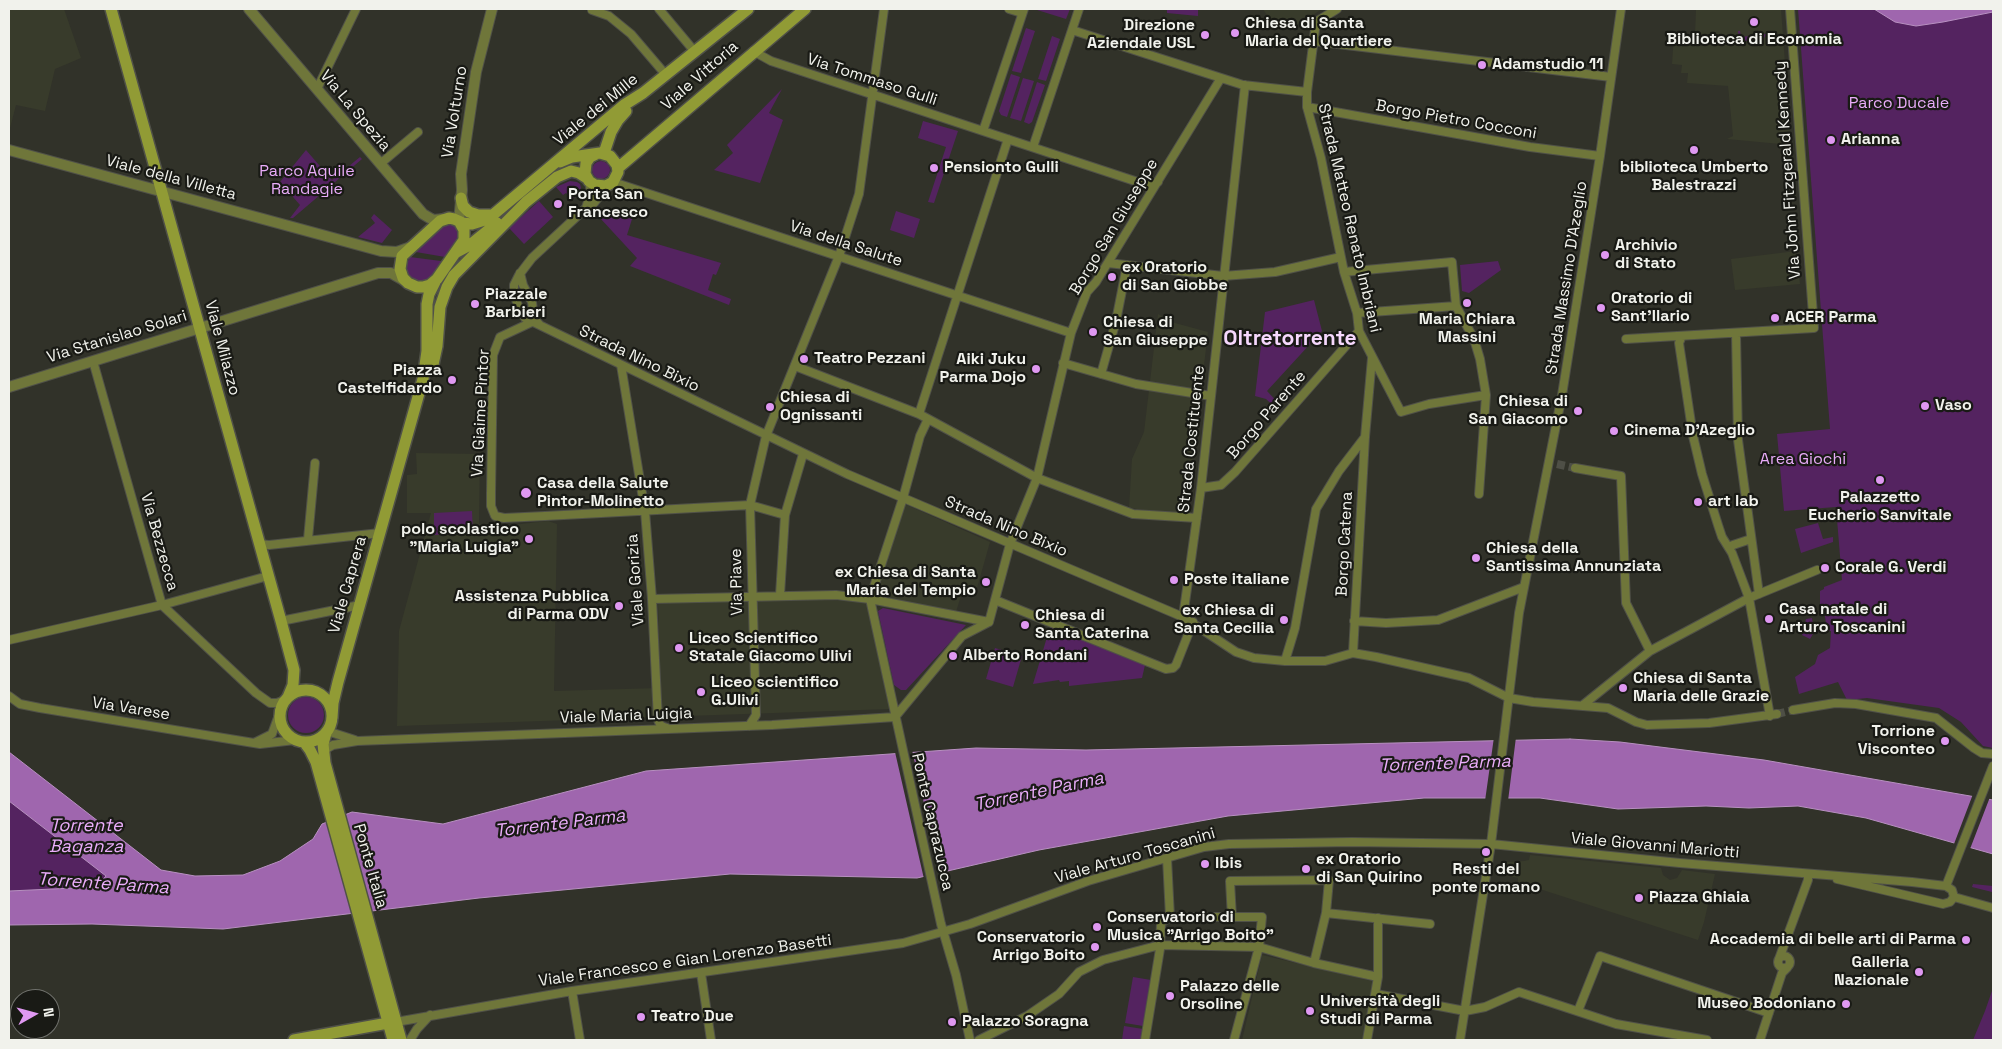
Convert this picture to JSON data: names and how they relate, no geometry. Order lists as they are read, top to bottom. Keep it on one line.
{"streets":{"main road":["Viale Vittoria","Viale dei Mille","Viale Milazzo","Viale Caprera","Ponte Italia"],"street":["Via Tommaso Gulli","Via La Spezia","Via Volturno","Borgo Pietro Cocconi","Via John Fitzgerald Kennedy","Viale della Villetta","Strada Matteo Renato Imbriani","Borgo San Giuseppe","Via della Salute","Strada Massimo D'Azeglio","Via Stanislao Solari","Strada Nino Bixio","Via Giaime Pintor","Borgo Parente","Strada Costituente","Via Bezzecca","Borgo Catena","Viale Gorizia","Via Piave","Via Varese","Viale Maria Luigia","Ponte Caprazucca","Viale Giovanni Mariotti","Viale Arturo Toscanini","Viale Francesco e Gian Lorenzo Basetti"]},"crossings":[["Viale Vittoria","Via Tommaso Gulli"],["Viale Vittoria","Via della Salute"],["Via Tommaso Gulli","Via Piave"],["Viale dei Mille","Via Volturno"],["Borgo Pietro Cocconi","Strada Matteo Renato Imbriani"],["Borgo Pietro Cocconi","Strada Massimo D'Azeglio"],["Viale della Villetta","Viale Milazzo"],["Strada Matteo Renato Imbriani","Borgo Parente"],["Strada Matteo Renato Imbriani","Borgo Catena"],["Borgo San Giuseppe","Via della Salute"],["Borgo San Giuseppe","Strada Nino Bixio"],["Via della Salute","Via Piave"],["Strada Massimo D'Azeglio","Strada Nino Bixio"],["Strada Massimo D'Azeglio","Viale Giovanni Mariotti"],["Strada Massimo D'Azeglio","Viale Arturo Toscanini"],["Via Stanislao Solari","Viale Milazzo"],["Via Stanislao Solari","Via Bezzecca"],["Viale Milazzo","Via Bezzecca"],["Viale Milazzo","Viale Caprera"],["Viale Milazzo","Via Varese"],["Viale Milazzo","Viale Maria Luigia"],["Viale Milazzo","Ponte Italia"],["Strada Nino Bixio","Via Giaime Pintor"],["Strada Nino Bixio","Strada Costituente"],["Strada Nino Bixio","Borgo Catena"],["Strada Nino Bixio","Viale Gorizia"],["Strada Nino Bixio","Via Piave"],["Via Giaime Pintor","Viale Gorizia"],["Borgo Parente","Strada Costituente"],["Via Bezzecca","Viale Caprera"],["Via Bezzecca","Via Varese"],["Via Bezzecca","Viale Maria Luigia"],["Via Bezzecca","Ponte Italia"],["Viale Gorizia","Viale Maria Luigia"],["Via Piave","Viale Maria Luigia"],["Viale Caprera","Via Varese"],["Viale Caprera","Viale Maria Luigia"],["Viale Caprera","Ponte Italia"],["Via Varese","Viale Maria Luigia"],["Via Varese","Ponte Italia"],["Viale Maria Luigia","Ponte Caprazucca"],["Viale Maria Luigia","Ponte Italia"],["Ponte Caprazucca","Viale Arturo Toscanini"],["Ponte Caprazucca","Viale Francesco e Gian Lorenzo Basetti"],["Viale Giovanni Mariotti","Viale Arturo Toscanini"],["Viale Arturo Toscanini","Viale Francesco e Gian Lorenzo Basetti"],["Ponte Italia","Viale Francesco e Gian Lorenzo Basetti"]],"districts":["Oltretorrente"],"water":["Torrente Parma","Torrente Baganza"],"parks":["Parco Ducale","Parco Aquile Randagie","Area Giochi"],"places":["Biblioteca di Economia","Chiesa di Santa Maria del Quartiere","Direzione Aziendale USL","Adamstudio 11","Arianna","biblioteca Umberto Balestrazzi","Pensionto Gulli","Porta San Francesco","Archivio di Stato","ex Oratorio di San Giobbe","Maria Chiara Massini","Piazzale Barbieri","Oratorio di Sant'Ilario","ACER Parma","Chiesa di San Giuseppe","Teatro Pezzani","Aiki Juku Parma Dojo","Piazza Castelfidardo","Vaso","Chiesa di Ognissanti","Chiesa di San Giacomo","Cinema D'Azeglio","Palazzetto Eucherio Sanvitale","Casa della Salute Pintor-Molinetto","art lab","polo scolastico \"Maria Luigia\"","Chiesa della Santissima Annunziata","Corale G. Verdi","Poste italiane","ex Chiesa di Santa Maria del Tempio","Assistenza Pubblica di Parma ODV","Casa natale di Arturo Toscanini","ex Chiesa di Santa Cecilia","Chiesa di Santa Caterina","Liceo Scientifico Statale Giacomo Ulivi","Alberto Rondani","Chiesa di Santa Maria delle Grazie","Liceo scientifico G.Ulivi","Torrione Visconteo","Resti del ponte romano","Ibis","ex Oratorio di San Quirino","Piazza Ghiaia","Conservatorio di Musica \"Arrigo Boito\"","Accademia di belle arti di Parma","Conservatorio Arrigo Boito","Galleria Nazionale","Palazzo delle Orsoline","Museo Bodoniano","Università degli Studi di Parma","Teatro Due","Palazzo Soragna"],"north":"right"}
